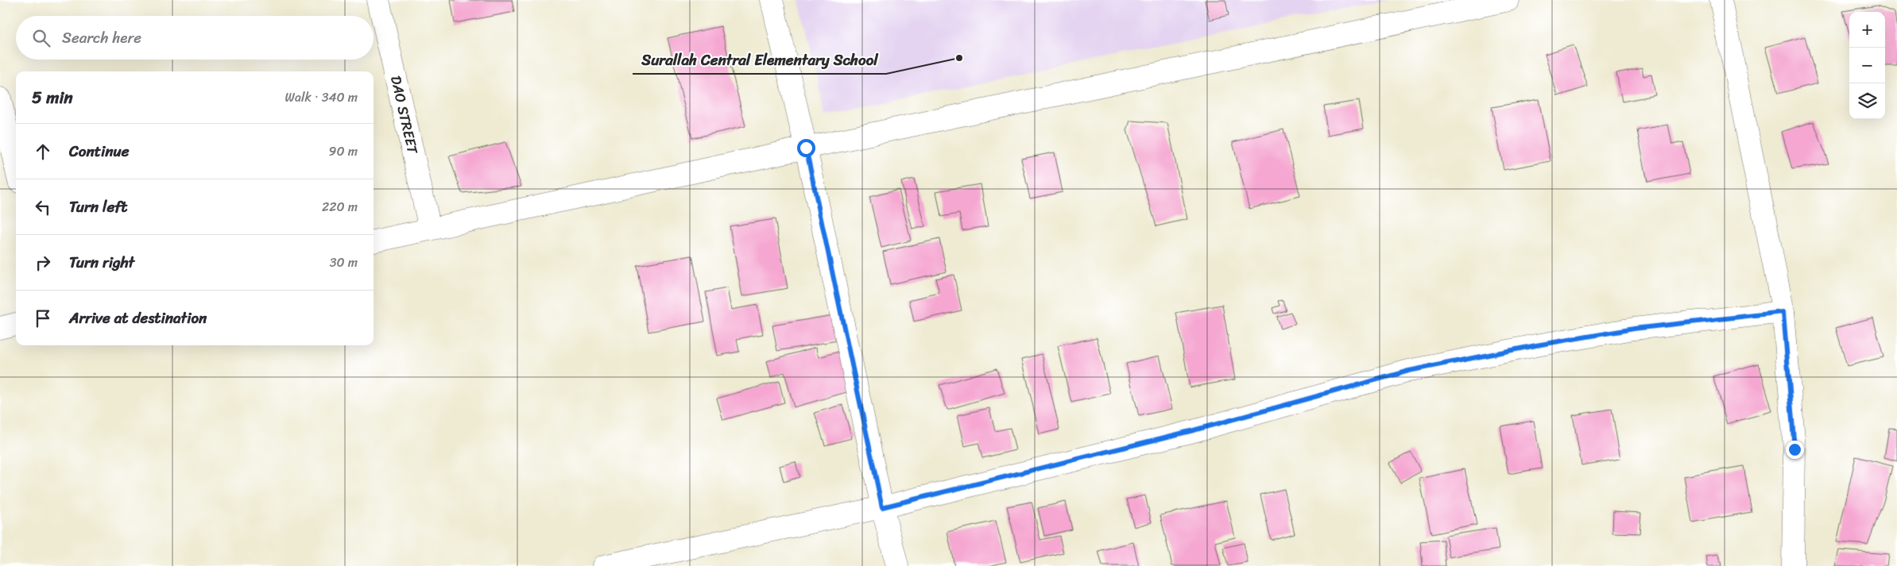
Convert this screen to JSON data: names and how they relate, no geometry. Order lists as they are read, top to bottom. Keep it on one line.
{"streets":{"street":["DAO STREET"]},"places":["Surallah Central Elementary School"],"page":{"map_buttons":["+","−"],"search":"Search here","heading":["5 min","Walk · 340 m"],"list":[["Continue","90 m"],["Turn left","220 m"],["Turn right","30 m"],"Arrive at destination"]}}
